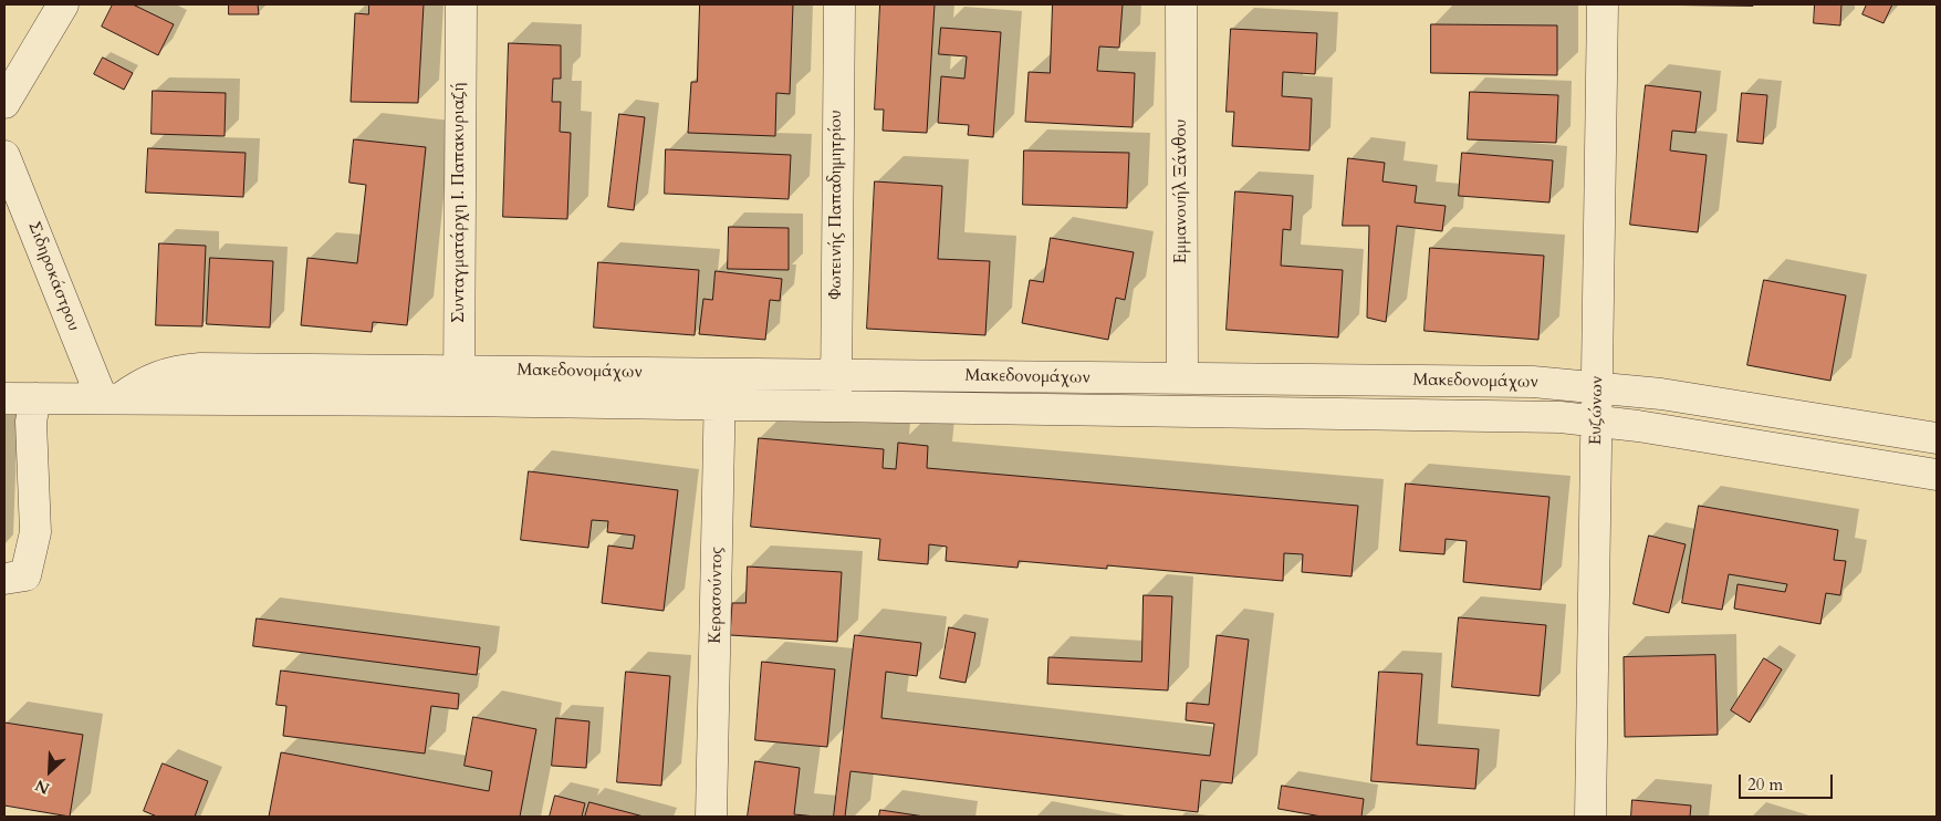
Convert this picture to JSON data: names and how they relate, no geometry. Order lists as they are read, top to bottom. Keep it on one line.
{"streets":{"street":["Εμμανουήλ Ξάνθου","Συνταγματάρχη Ι. Παπακυριαζή","Φωτεινής Παπαδημητρίου","Σιδηροκάστρου","Μακεδονομάχων","Ευζώνων","Κερασούντος"]},"crossings":[["Εμμανουήλ Ξάνθου","Μακεδονομάχων"],["Συνταγματάρχη Ι. Παπακυριαζή","Μακεδονομάχων"],["Φωτεινής Παπαδημητρίου","Μακεδονομάχων"],["Σιδηροκάστρου","Μακεδονομάχων"],["Μακεδονομάχων","Ευζώνων"],["Μακεδονομάχων","Κερασούντος"]],"scale_bar":"20 m","north":"bottom left"}
